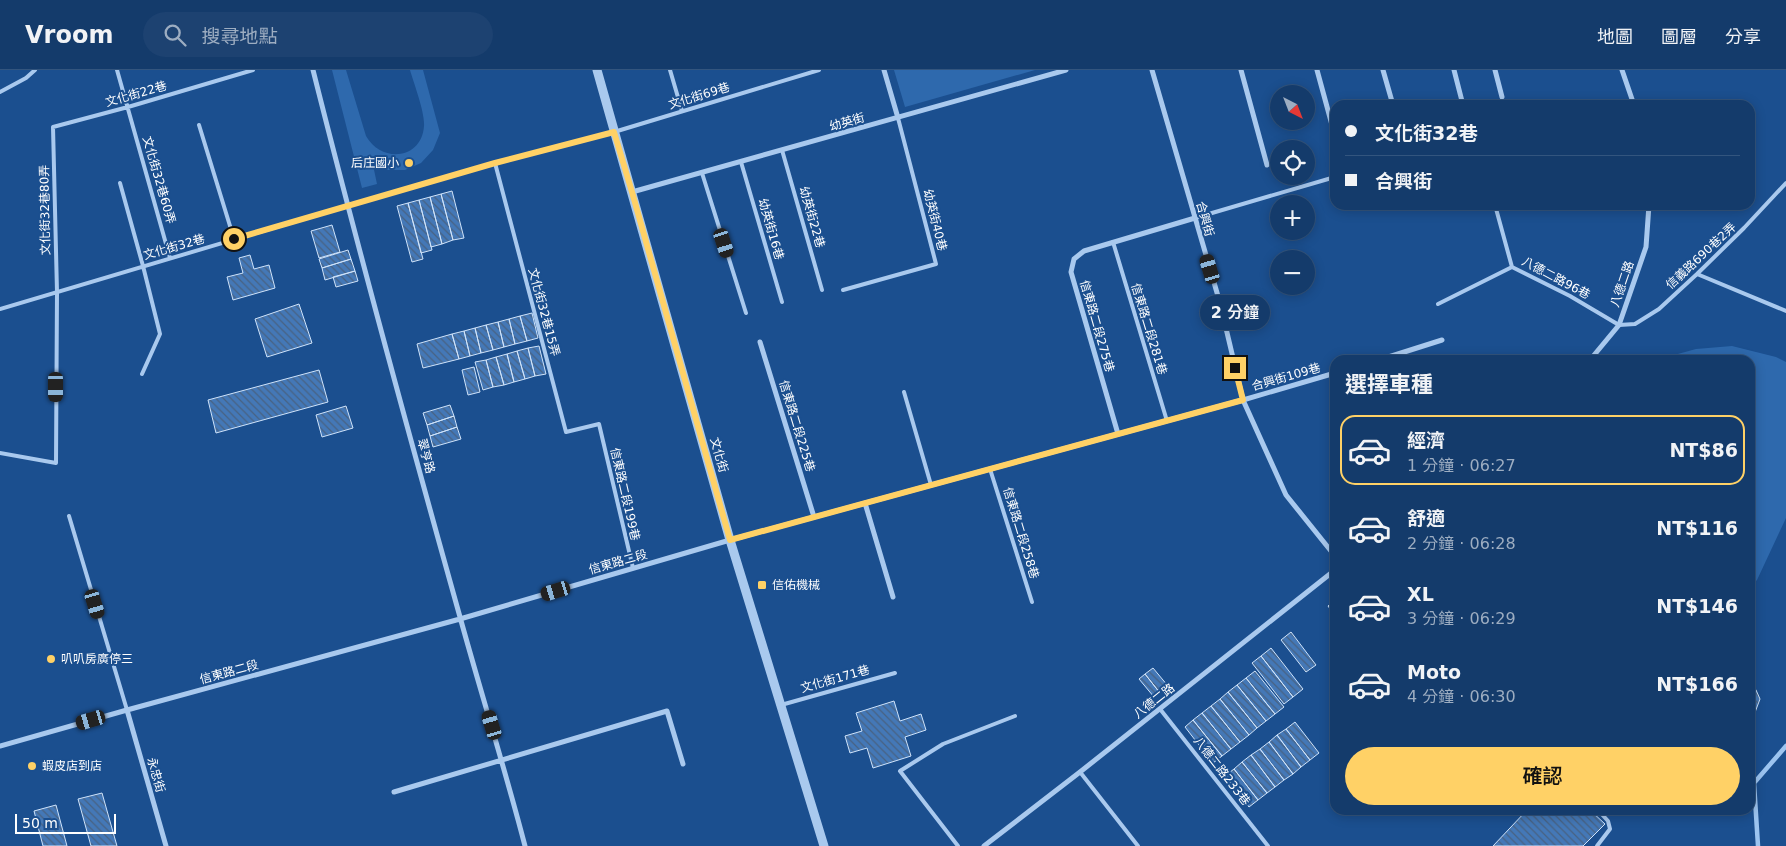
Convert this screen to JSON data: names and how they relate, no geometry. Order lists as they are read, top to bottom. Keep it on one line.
{"streets":{"street":["幼英街","合興街","八德二路","信東路二段275巷","合興街109巷","信東路二段225巷","文化街","翠亨路","信東路二段","永忠街"],"lane":["文化街22巷","文化街69巷","文化街32巷60弄","文化街32巷80弄","幼英街22巷","幼英街40巷","幼英街16巷","文化街32巷","信義路690巷2弄","八德二路96巷","文化街32巷15弄","信東路二段281巷","信東路二段199巷","信東路二段258巷","文化街171巷","八德二路233巷"]},"crossings":[["文化街22巷","文化街32巷60弄"],["文化街22巷","文化街32巷80弄"],["文化街69巷","文化街32巷"],["文化街69巷","文化街"],["幼英街","幼英街22巷"],["幼英街","幼英街40巷"],["幼英街","幼英街16巷"],["幼英街","文化街"],["文化街32巷60弄","文化街32巷"],["文化街32巷80弄","文化街32巷"],["合興街","信東路二段275巷"],["合興街","合興街109巷"],["合興街","信東路二段"],["文化街32巷","文化街32巷15弄"],["文化街32巷","文化街"],["文化街32巷","翠亨路"],["信義路690巷2弄","八德二路96巷"],["信義路690巷2弄","八德二路"],["八德二路96巷","八德二路"],["八德二路","八德二路233巷"],["文化街32巷15弄","信東路二段199巷"],["信東路二段275巷","信東路二段281巷"],["信東路二段275巷","信東路二段"],["信東路二段281巷","信東路二段"],["合興街109巷","信東路二段"],["信東路二段225巷","信東路二段"],["文化街","信東路二段"],["文化街","文化街171巷"],["翠亨路","信東路二段"],["信東路二段199巷","信東路二段"],["信東路二段258巷","信東路二段"],["信東路二段","永忠街"]],"places":{"other":["后庄國小","叭叭房廣停三","蝦皮店到店"],"transit":["信佑機械"]},"scale_bar":"50 m","north":"bottom right","page":{"header":"Vroom","search":"搜尋地點","nav":["地圖","圖層","分享"],"map_buttons":["+","−"],"banner":["文化街32巷","合興街"],"bubble":"2 分鐘","heading":"選擇車種","list":[{"name":"經濟","note":"1 分鐘 · 06:27","value":"NT$86"},{"name":"舒適","note":"2 分鐘 · 06:28","value":"NT$116"},{"name":"XL","note":"3 分鐘 · 06:29","value":"NT$146"},{"name":"Moto","note":"4 分鐘 · 06:30","value":"NT$166"}],"buttons":"確認","scale":"50 m"}}
